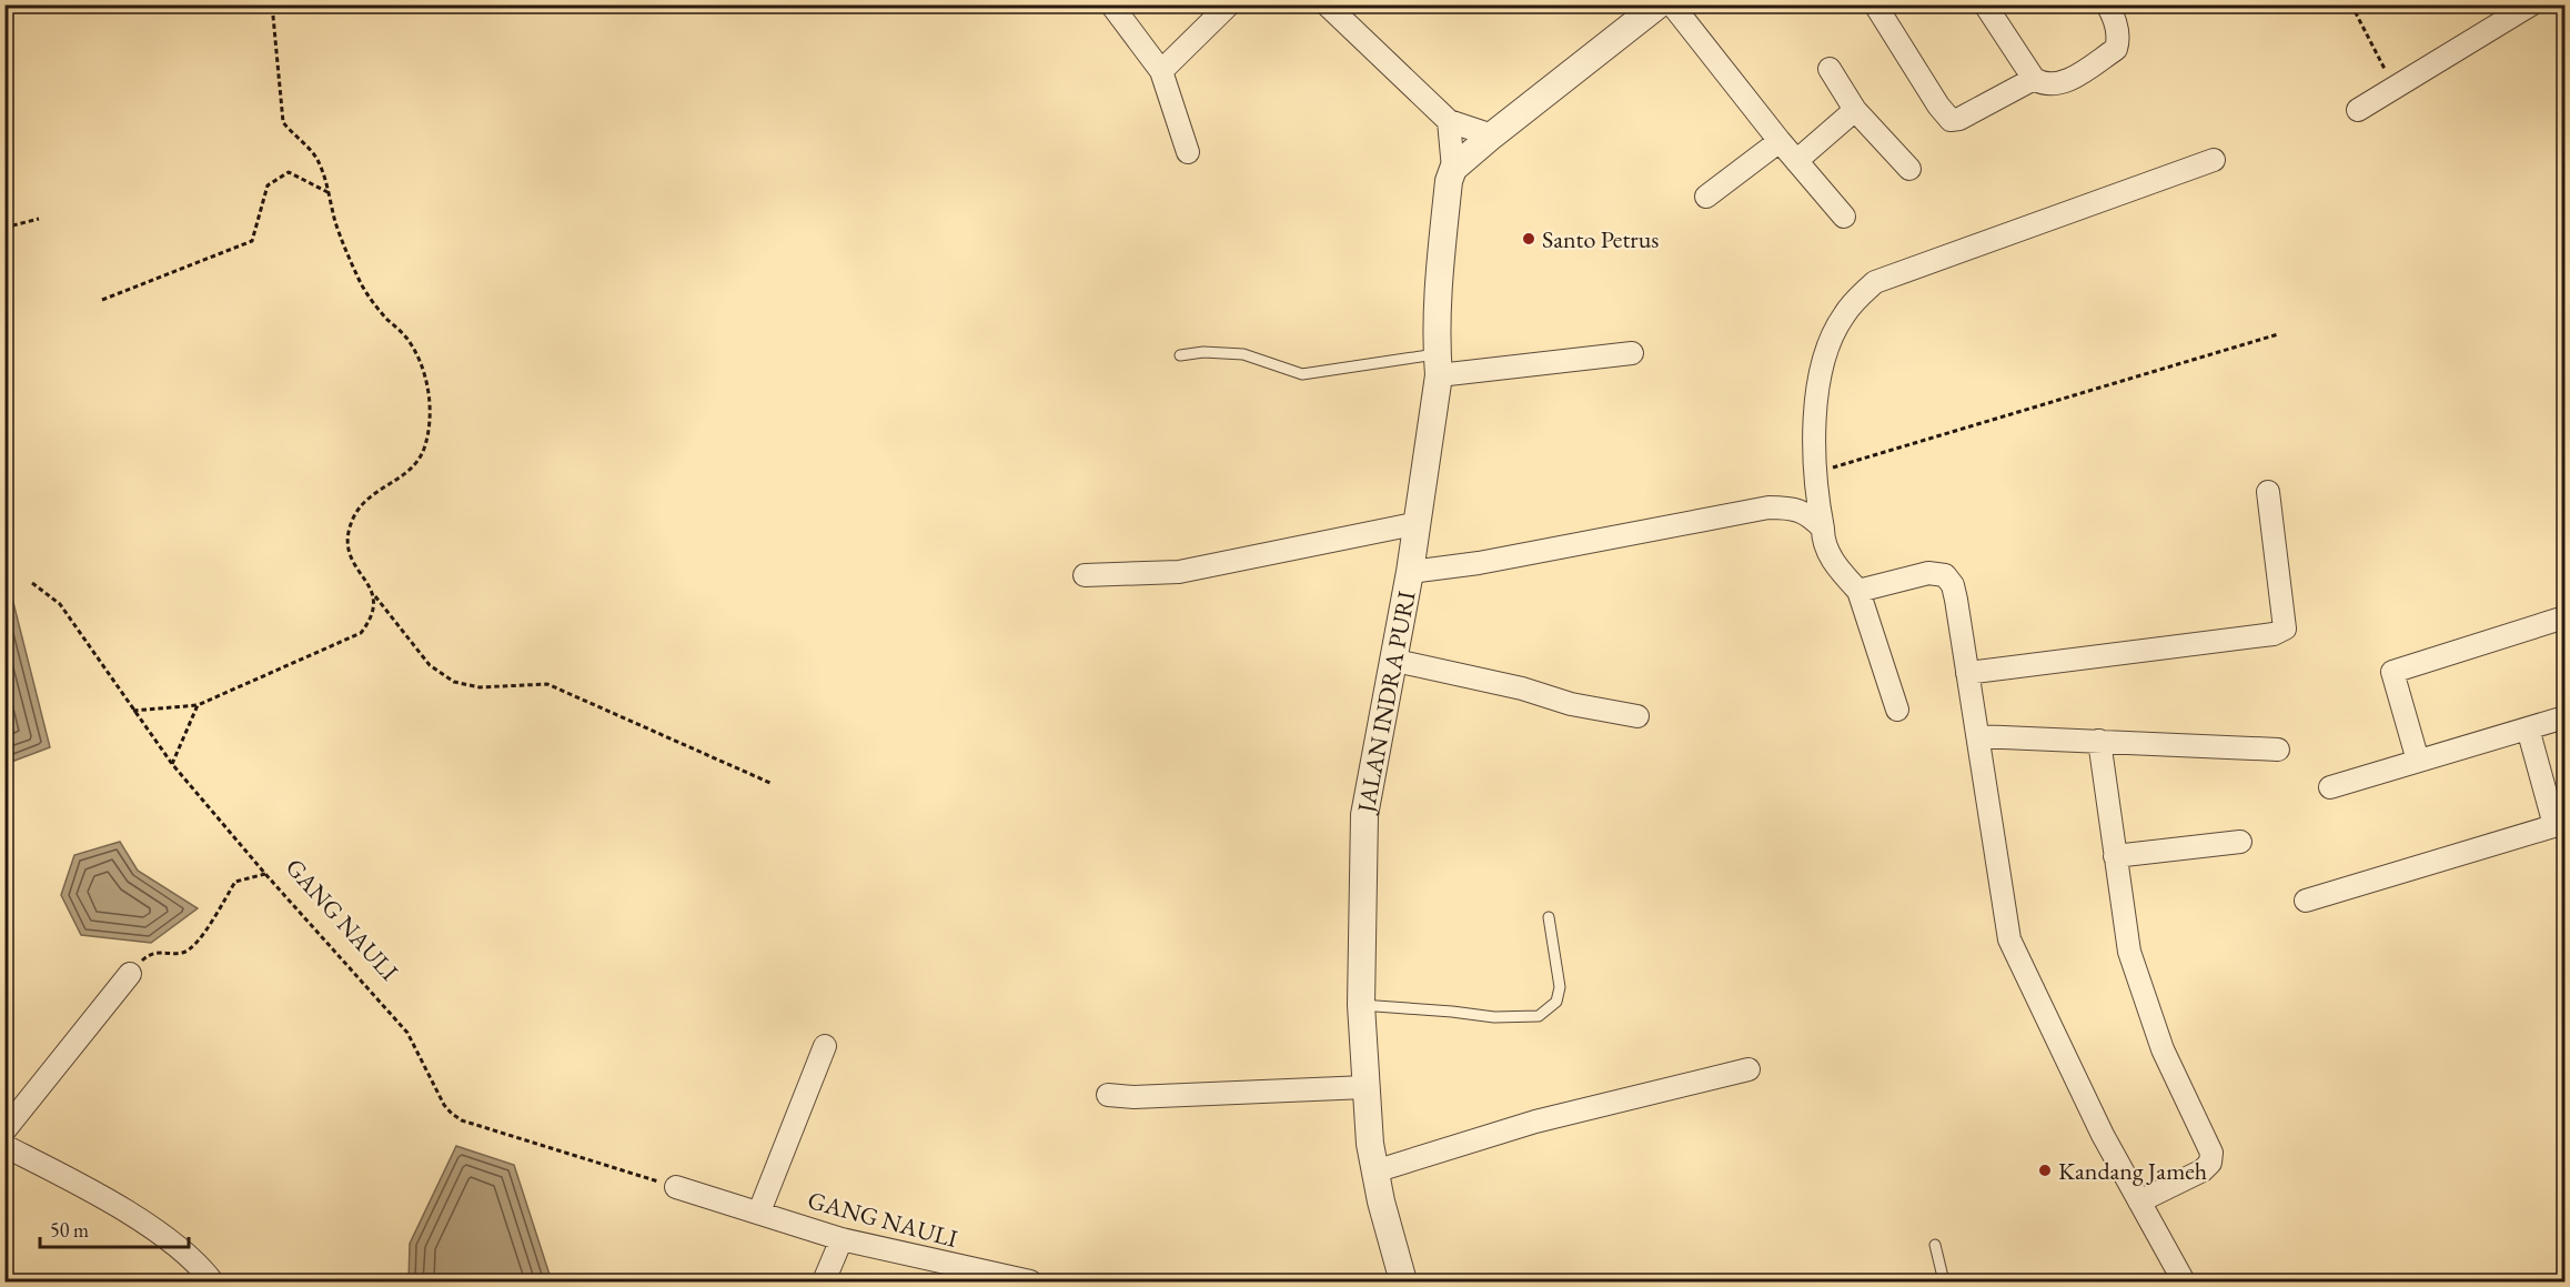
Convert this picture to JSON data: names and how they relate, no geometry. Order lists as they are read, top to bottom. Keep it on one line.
{"streets":{"street":["JALAN INDRA PURI","GANG NAULI"]},"places":["Santo Petrus","Kandang Jameh"],"scale_bar":"50 m"}
